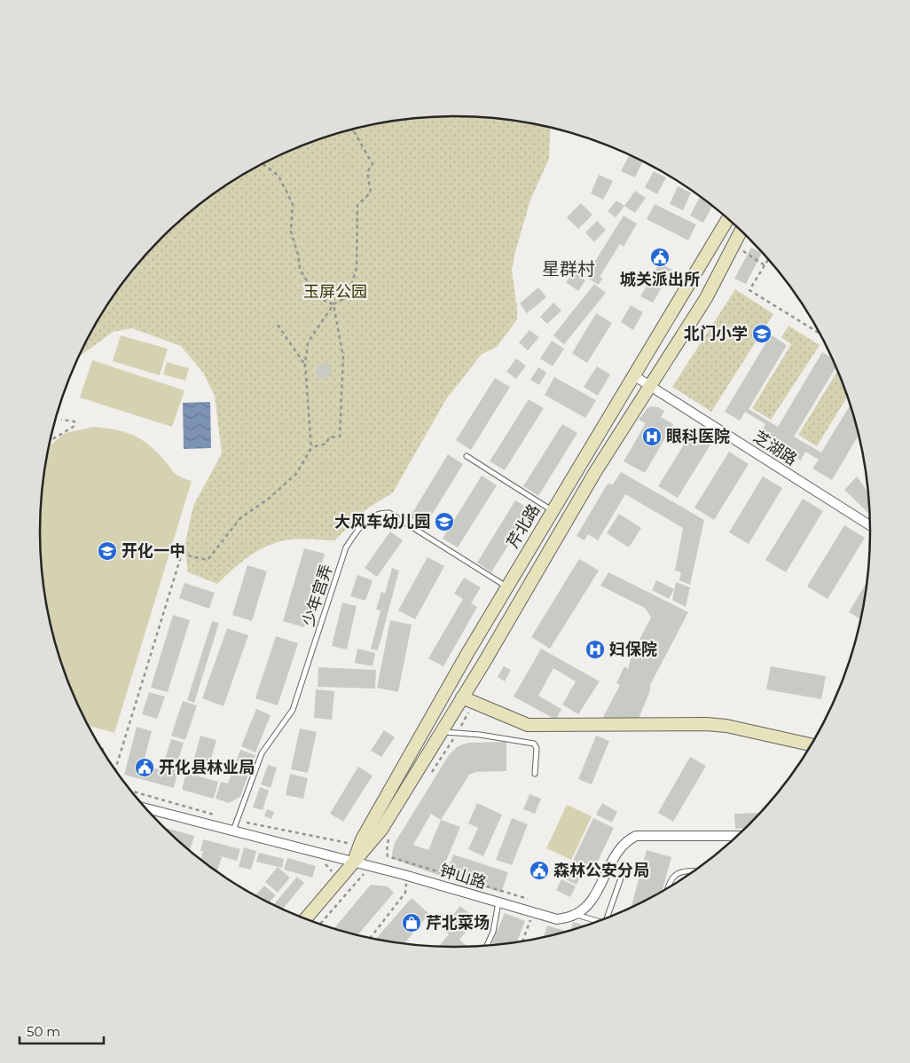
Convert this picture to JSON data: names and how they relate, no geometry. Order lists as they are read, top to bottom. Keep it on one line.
{"streets":{"main road":["芹北路"],"street":["芝湖路","钟山路"],"lane":["少年宫弄"]},"crossings":[["芝湖路","芹北路"],["芹北路","少年宫弄"],["芹北路","钟山路"],["少年宫弄","钟山路"]],"districts":["星群村"],"parks":["玉屏公园"],"places":{"public building":["城关派出所","开化县林业局","森林公安分局"],"school or university":["北门小学","大风车幼儿园","开化一中"],"hospital":["眼科医院","妇保院"],"shop":["芹北菜场"]},"scale_bar":"50 m"}
